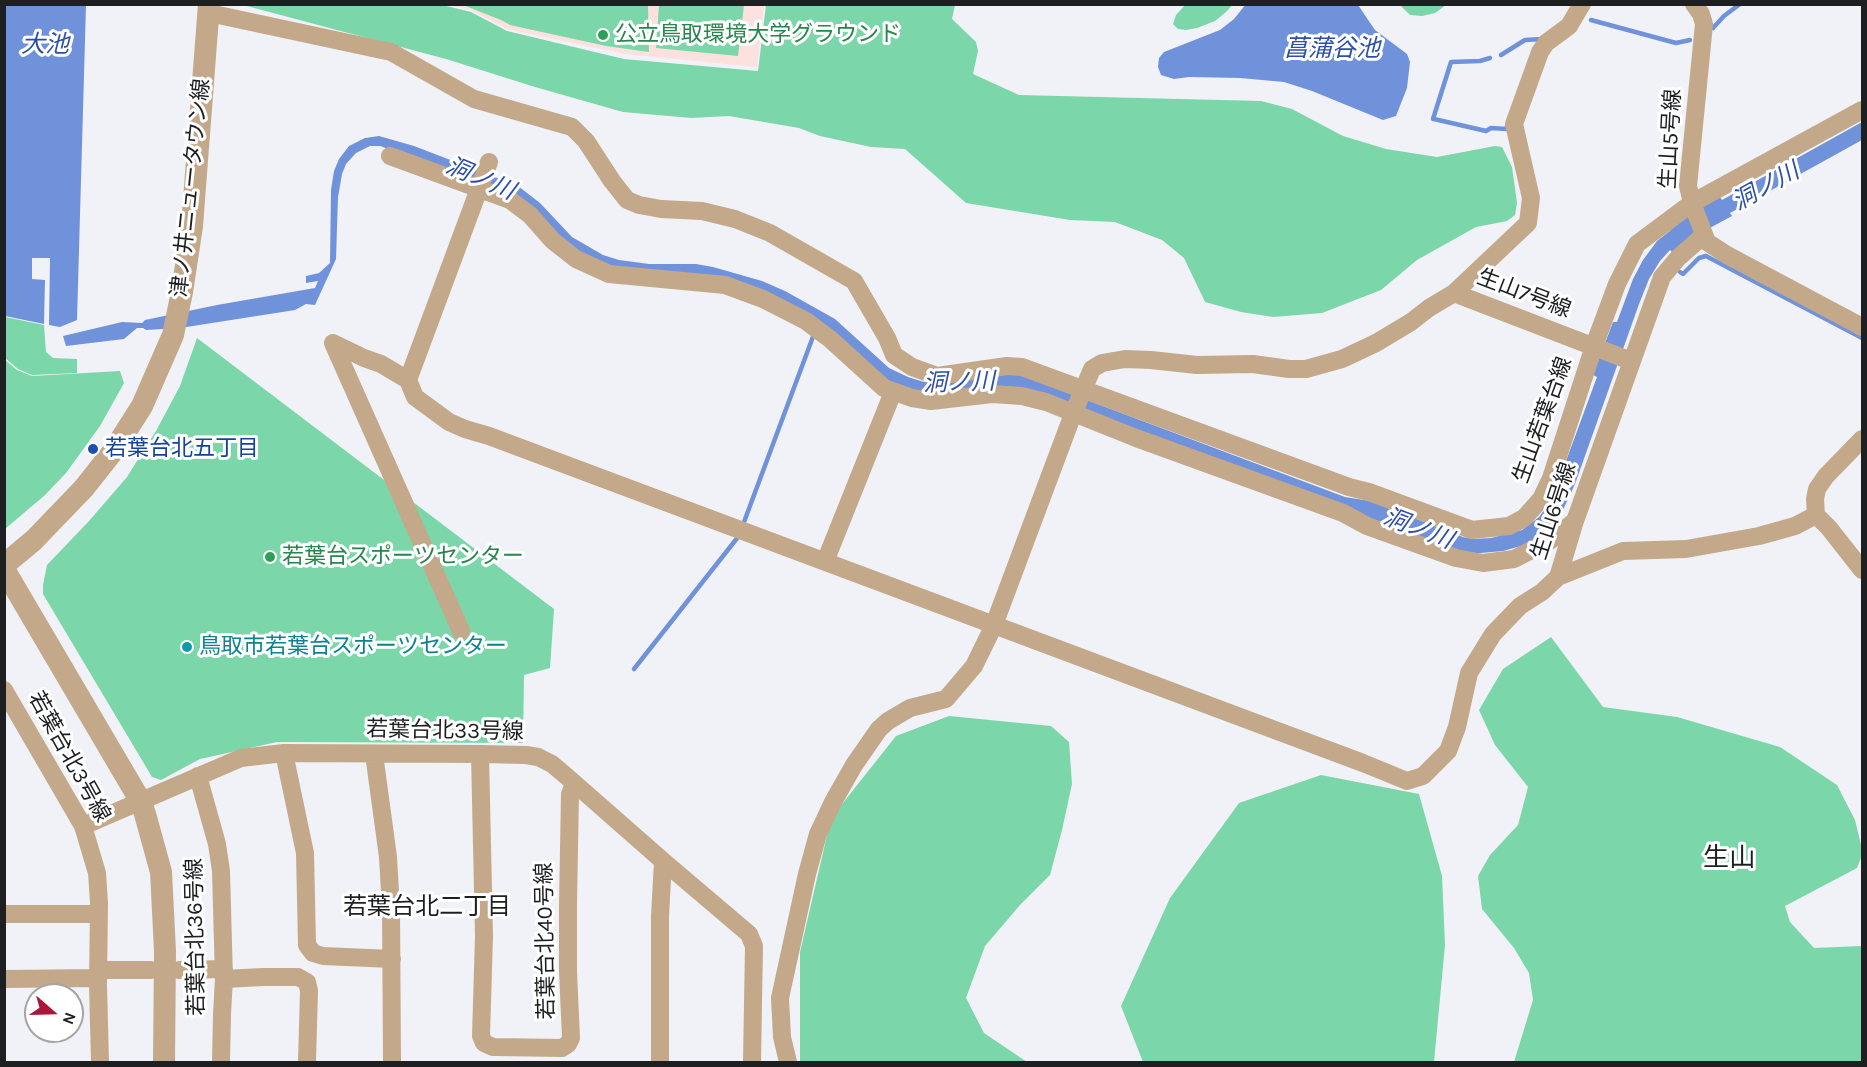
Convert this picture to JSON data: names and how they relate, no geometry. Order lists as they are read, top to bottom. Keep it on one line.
{"streets":{"street":["生山5号線","津ノ井ニュータウン線","生山7号線","生山若葉台線","生山6号線","若葉台北33号線","若葉台北3号線","若葉台北36号線","若葉台北40号線"]},"crossings":[["生山5号線","生山若葉台線"],["生山5号線","生山6号線"],["津ノ井ニュータウン線","生山若葉台線"],["生山7号線","生山若葉台線"],["生山7号線","生山6号線"],["若葉台北33号線","若葉台北3号線"],["若葉台北33号線","若葉台北36号線"],["若葉台北33号線","若葉台北40号線"]],"districts":["生山","若葉台北二丁目"],"water":["大池","菖蒲谷池","洞ノ川"],"places":["公立鳥取環境大学グラウンド","若葉台北五丁目","若葉台スポーツセンター","鳥取市若葉台スポーツセンター"],"north":"right"}
